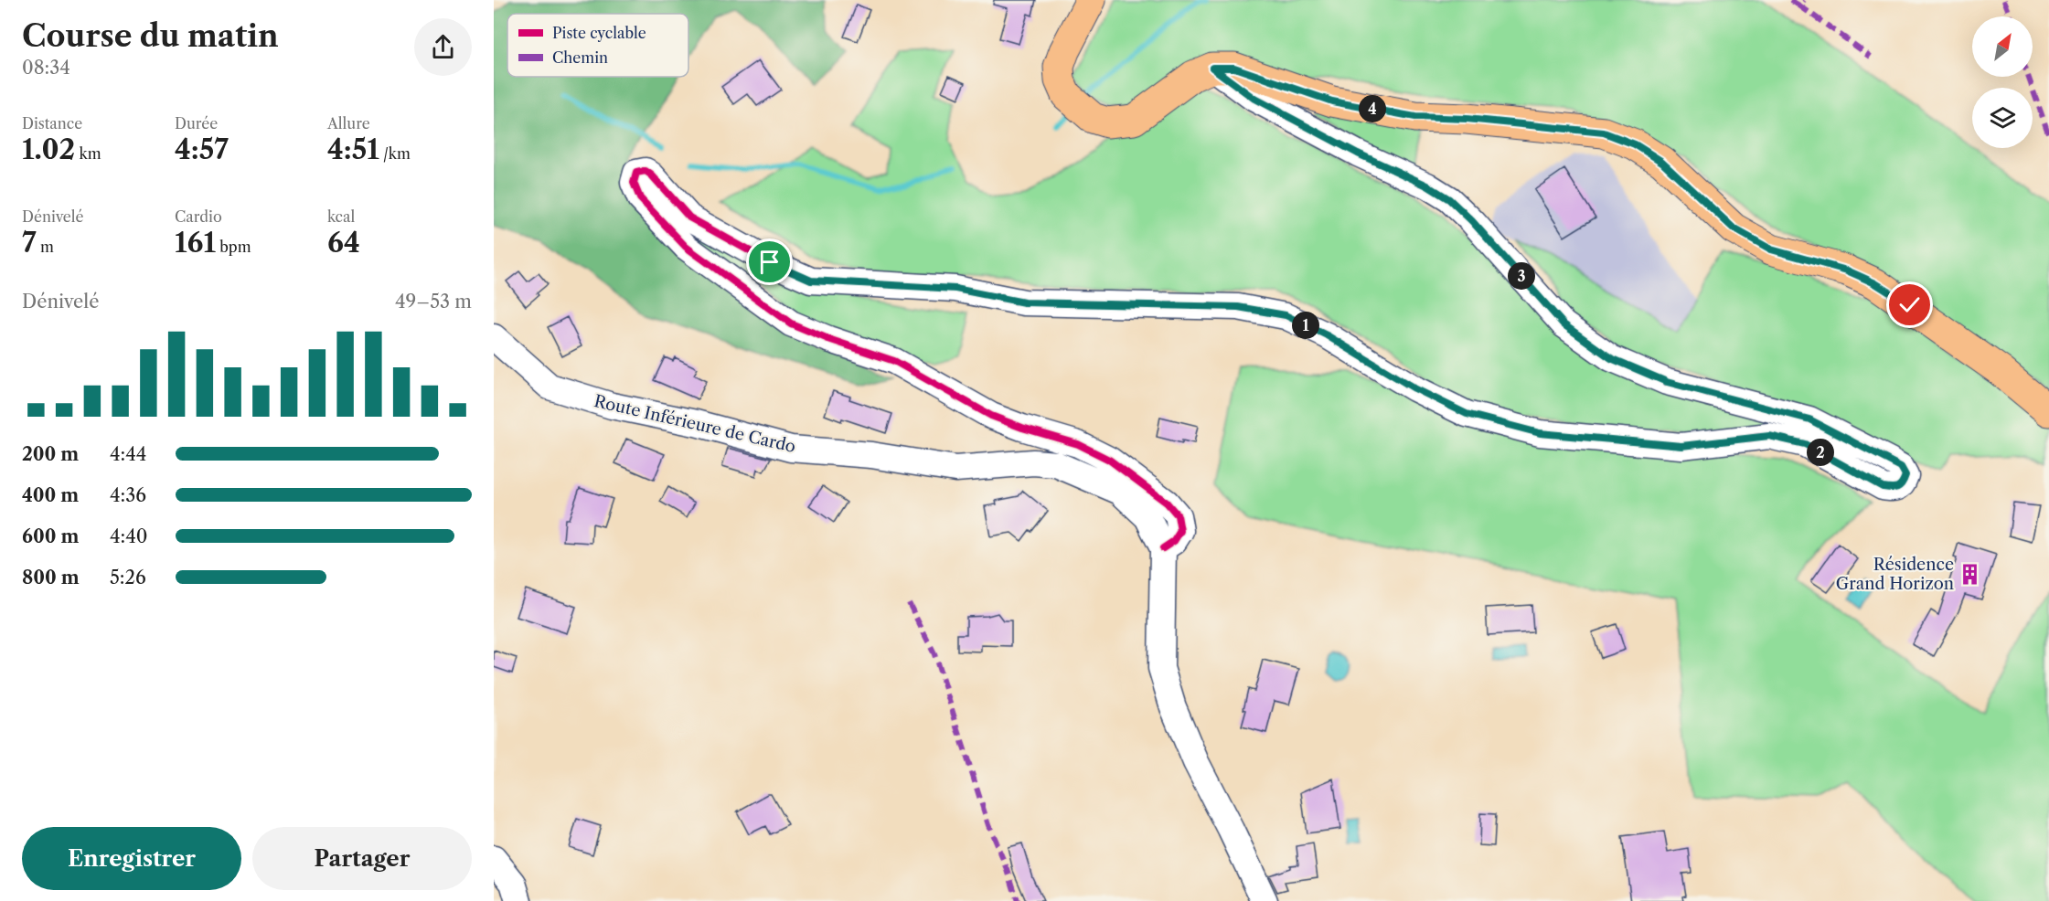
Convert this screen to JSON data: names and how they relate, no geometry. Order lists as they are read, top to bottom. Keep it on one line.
{"streets":{"street":["Route Inférieure de Cardo"]},"places":{"building":["Résidence Grand Horizon"]},"legend":["Piste cyclable","Chemin"],"north":"top right","page":{"heading":["Course du matin","08:34"],"stats":[["Distance","1.02 km"],["Durée","4:57"],["Allure","4:51 /km"],["Dénivelé","7 m"],["Cardio","161 bpm"],["kcal","64"]],"pins":["4","3","1","2"],"chart":["Dénivelé","49–53 m"],"list":[{"name":"200 m","note":"4:44"},{"name":"400 m","note":"4:36"},{"name":"600 m","note":"4:40"},{"name":"800 m","note":"5:26"}],"buttons":["Enregistrer","Partager"]}}
